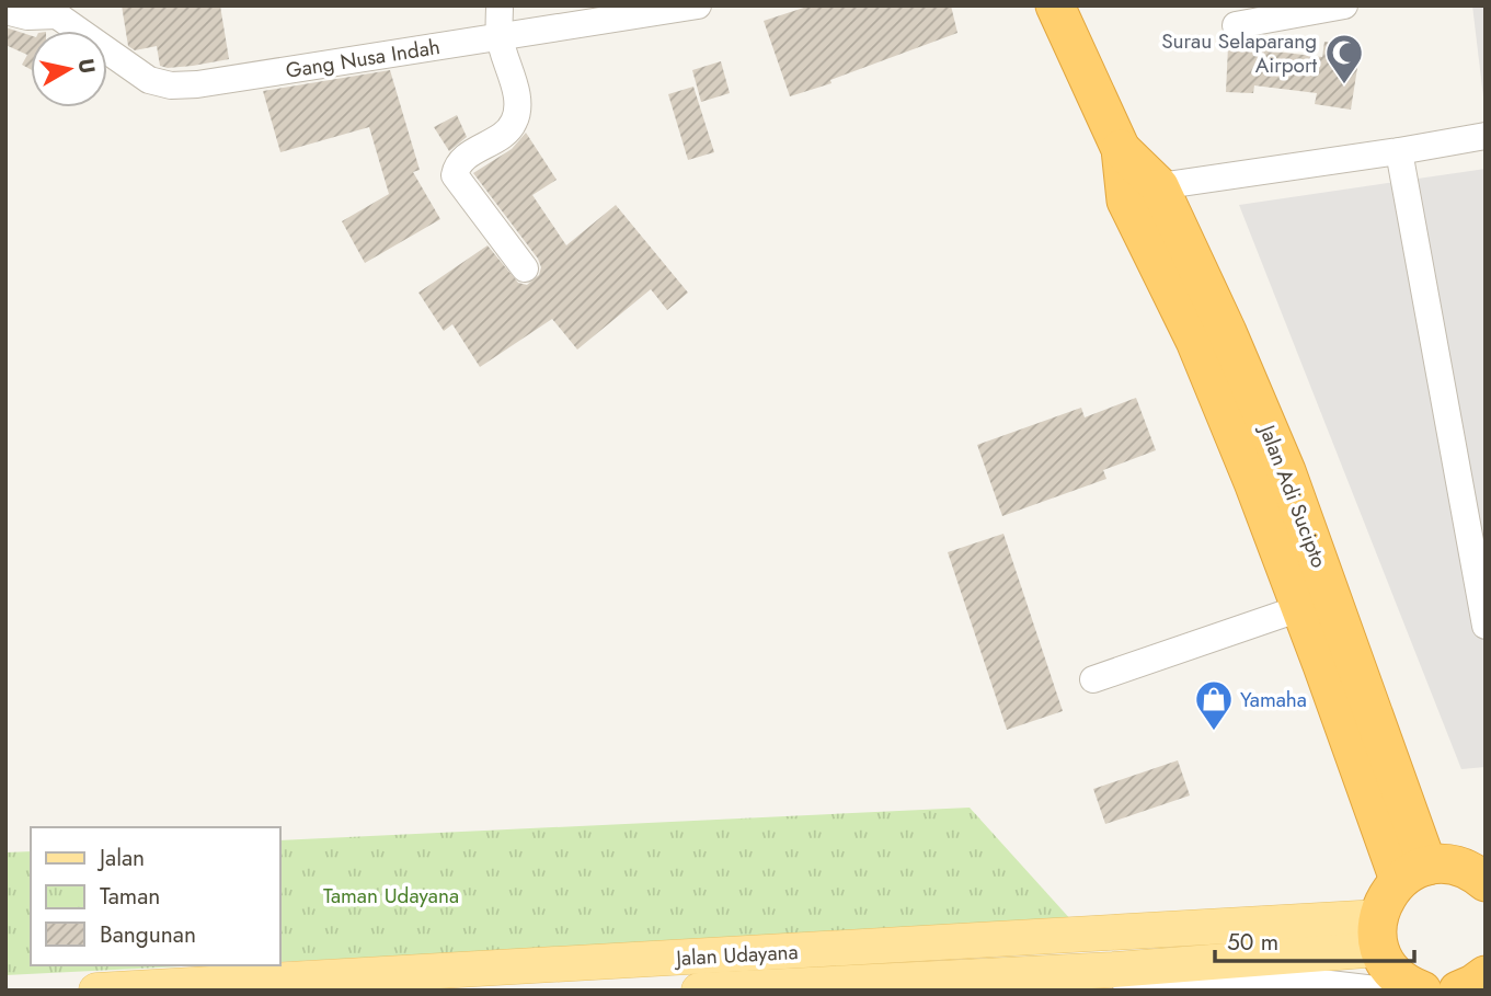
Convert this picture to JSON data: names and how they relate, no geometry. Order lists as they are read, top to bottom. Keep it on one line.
{"streets":{"highway":["Jalan Adi Sucipto"],"main road":["Jalan Udayana"],"street":["Gang Nusa Indah"]},"parks":["Taman Udayana"],"places":{"mosque":["Surau Selaparang Airport"],"shop":["Yamaha"]},"legend":["Jalan","Taman","Bangunan"],"scale_bar":"50 m","north":"right"}
